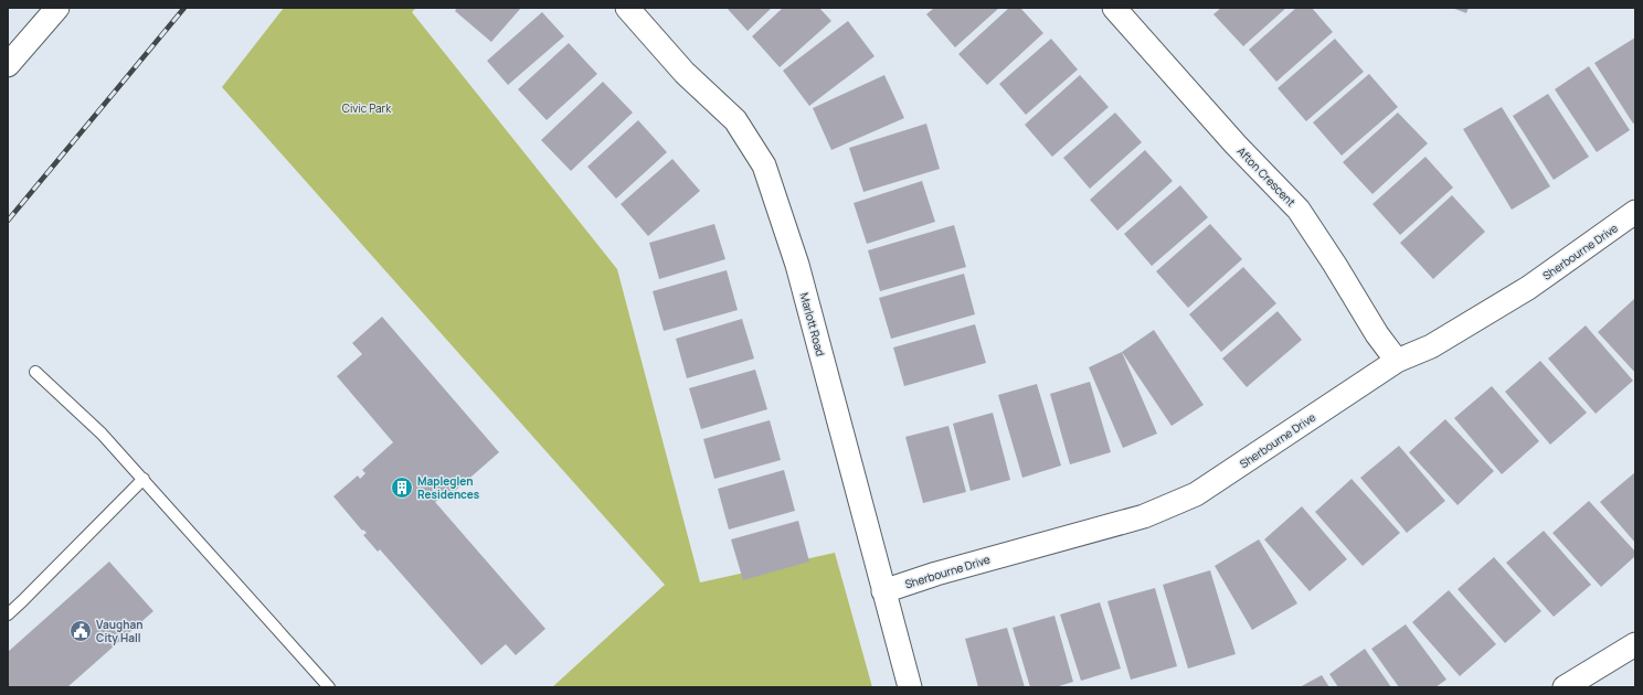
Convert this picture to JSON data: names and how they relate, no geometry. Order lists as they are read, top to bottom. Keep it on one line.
{"streets":{"street":["Afton Crescent","Sherbourne Drive","Marlott Road"]},"crossings":[["Afton Crescent","Sherbourne Drive"],["Sherbourne Drive","Marlott Road"]],"parks":["Civic Park"],"places":{"building":["Mapleglen Residences"],"public building":["Vaughan City Hall"]}}
